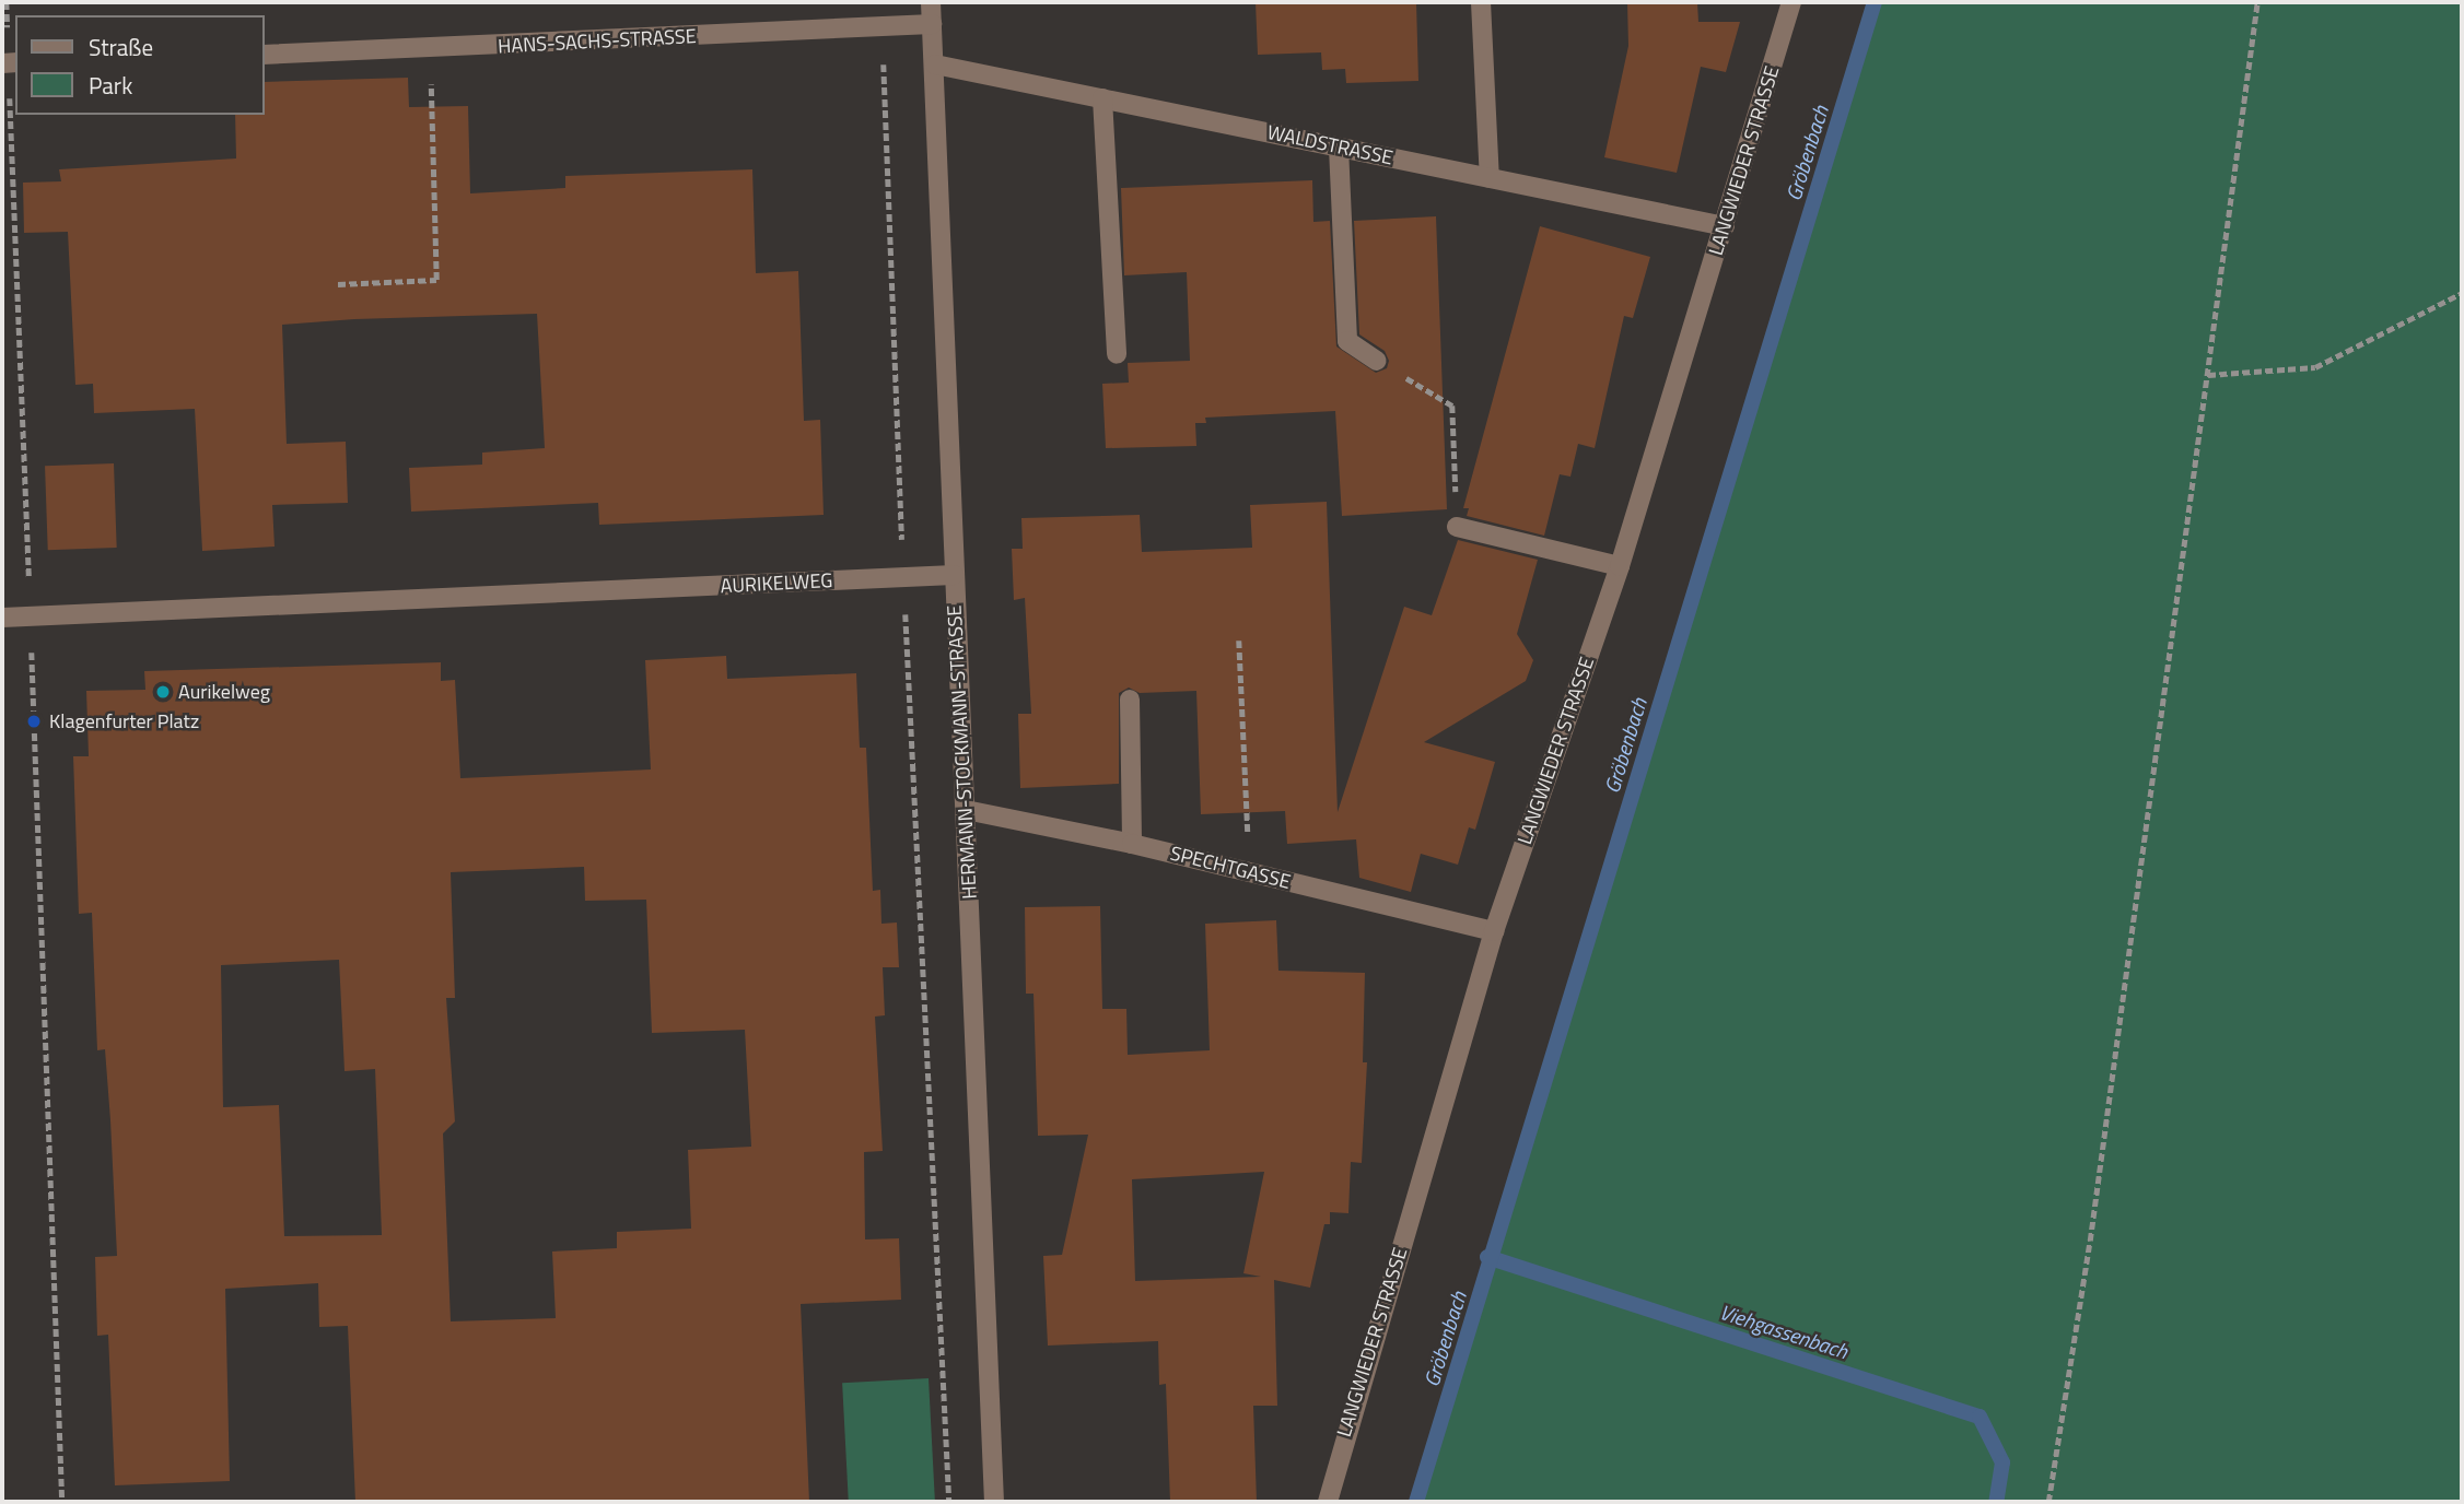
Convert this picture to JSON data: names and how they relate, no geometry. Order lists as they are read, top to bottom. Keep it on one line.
{"streets":{"street":["HANS-SACHS-STRASSE","WALDSTRASSE","LANGWIEDER STRASSE","AURIKELWEG","HERMANN-STOCKMANN-STRASSE","SPECHTGASSE"]},"crossings":[["HANS-SACHS-STRASSE","HERMANN-STOCKMANN-STRASSE"],["WALDSTRASSE","LANGWIEDER STRASSE"],["WALDSTRASSE","HERMANN-STOCKMANN-STRASSE"],["LANGWIEDER STRASSE","SPECHTGASSE"],["AURIKELWEG","HERMANN-STOCKMANN-STRASSE"],["HERMANN-STOCKMANN-STRASSE","SPECHTGASSE"]],"water":["Gröbenbach","Viehgassenbach"],"places":["Aurikelweg","Klagenfurter Platz"],"legend":["Straße","Park"]}
